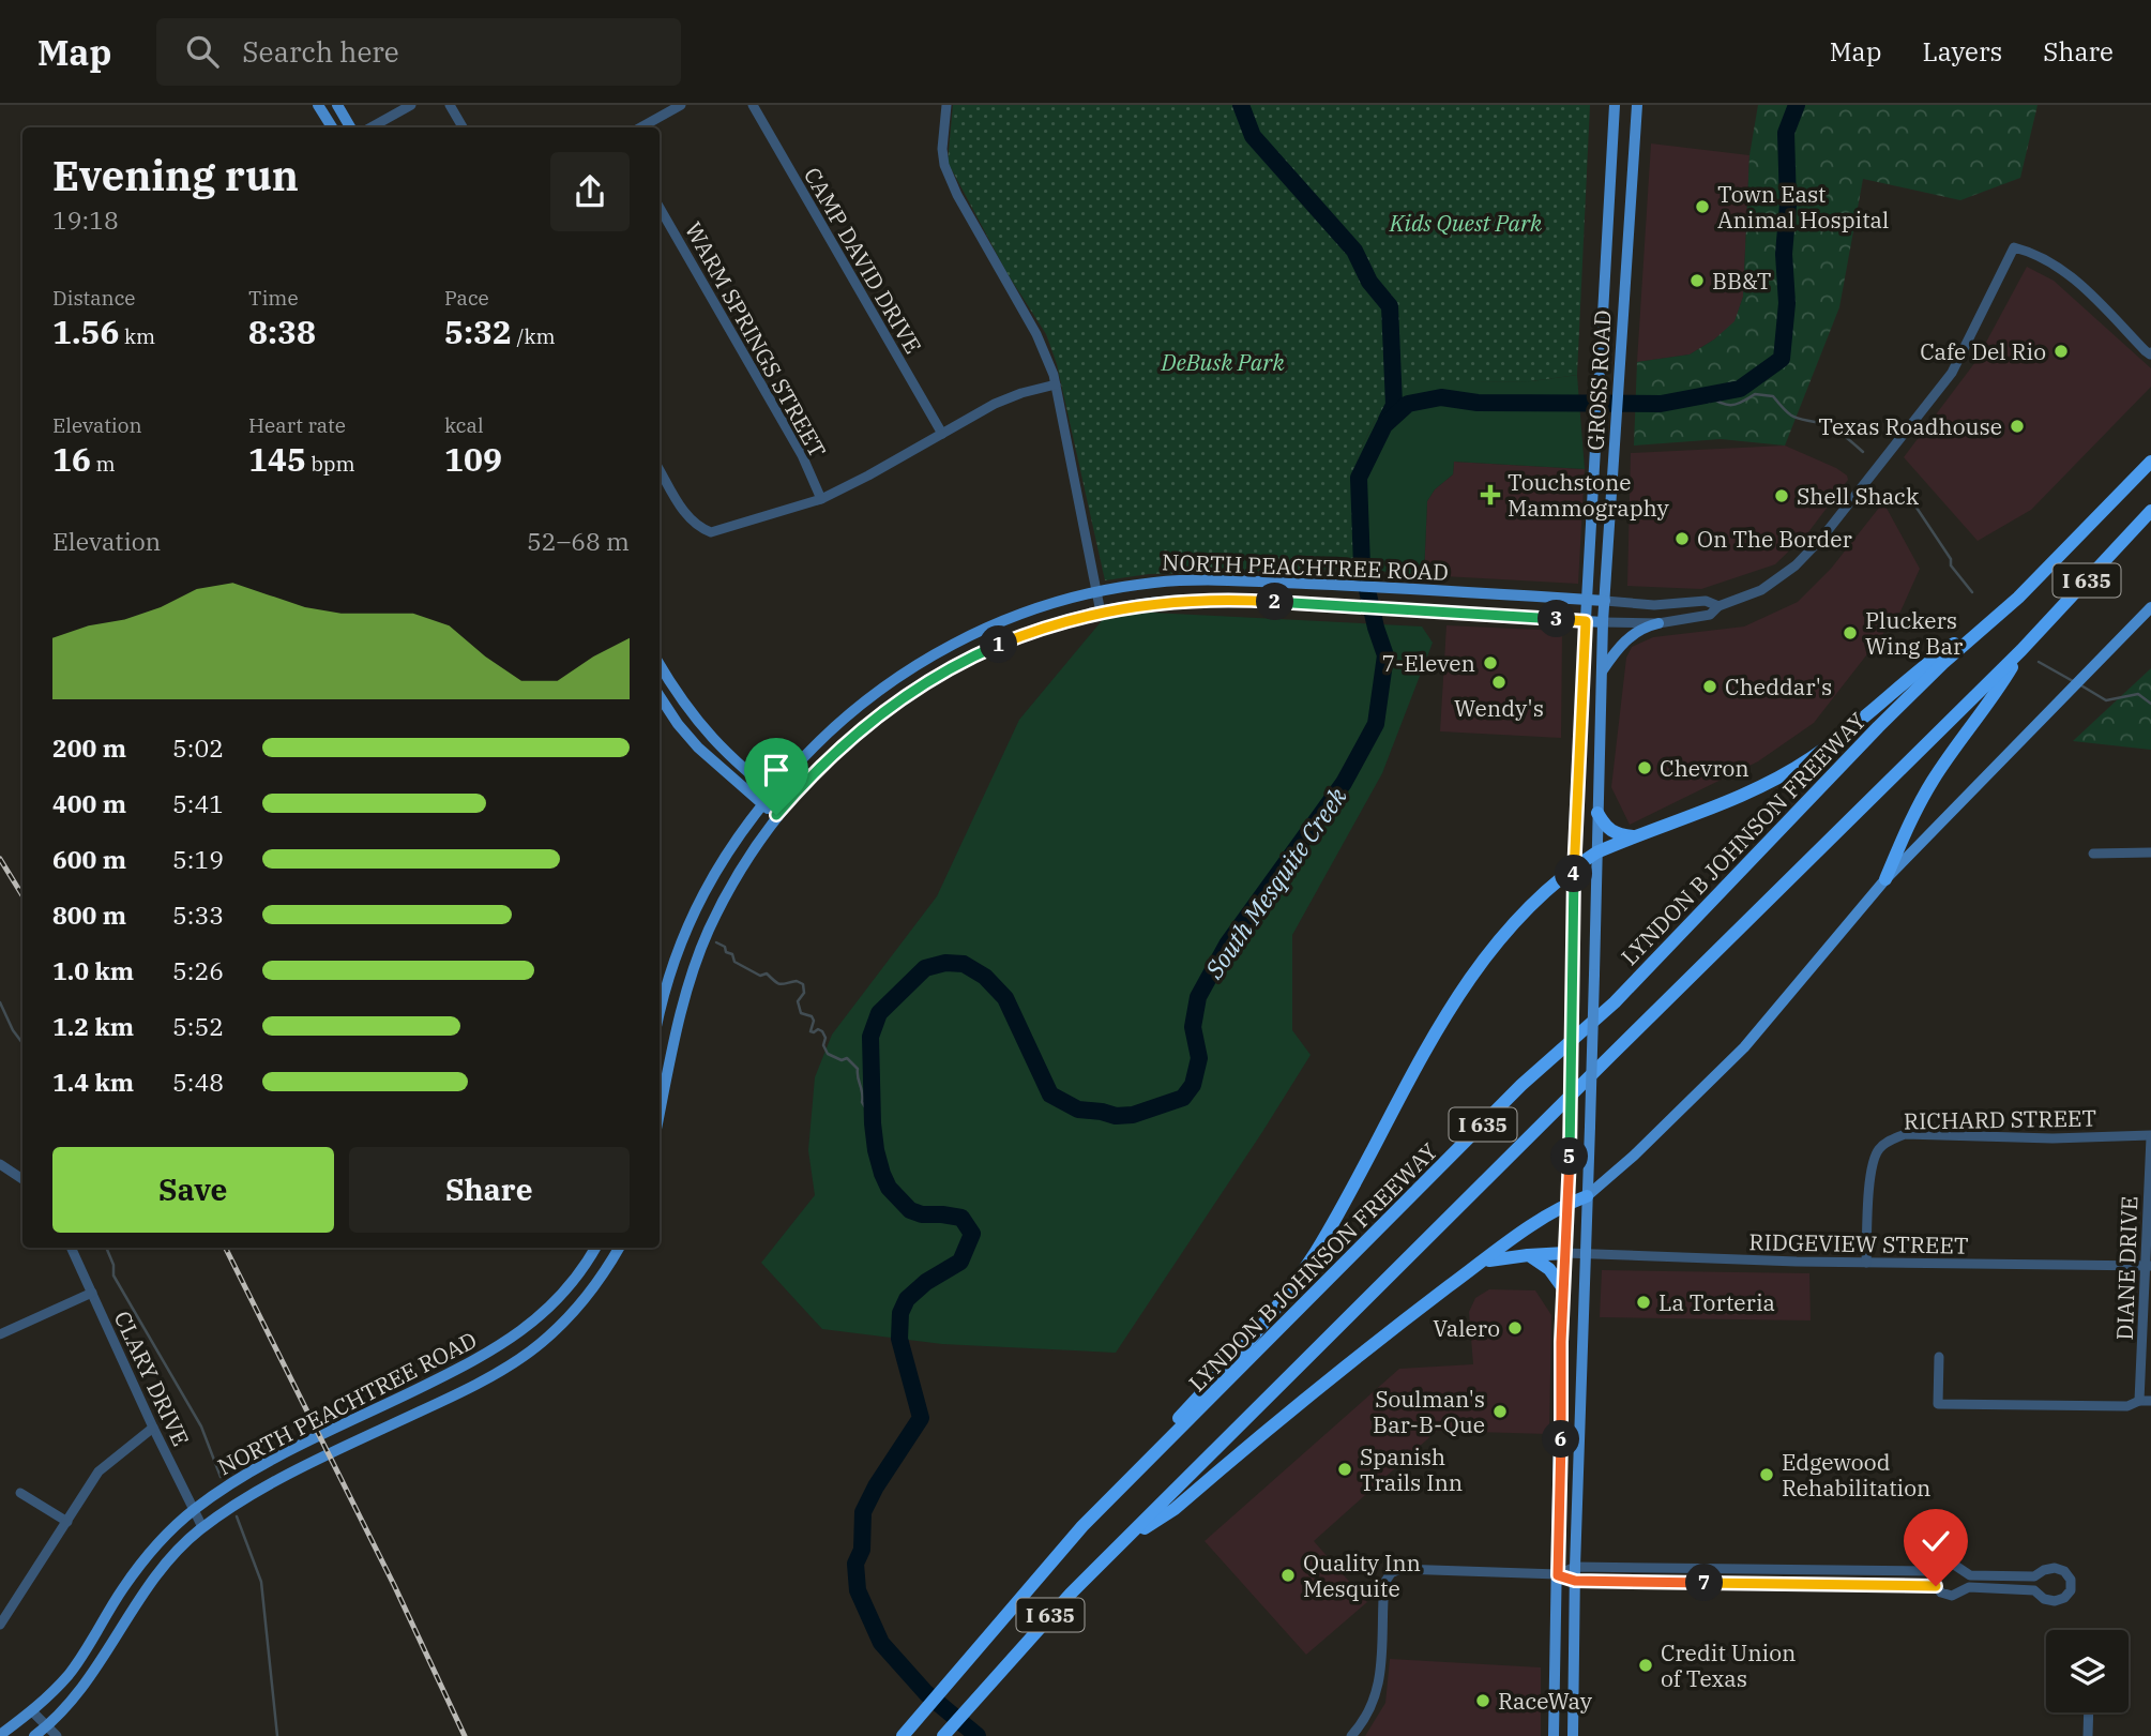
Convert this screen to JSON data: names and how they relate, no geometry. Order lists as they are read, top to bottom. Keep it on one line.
{"streets":{"highway":["I 635","LYNDON B JOHNSON FREEWAY"],"main road":["GROSS ROAD","NORTH PEACHTREE ROAD"],"street":["CAMP DAVID DRIVE","WARM SPRINGS STREET","RICHARD STREET","RIDGEVIEW STREET","DIANE DRIVE","CLARY DRIVE"]},"crossings":[["GROSS ROAD","NORTH PEACHTREE ROAD"],["GROSS ROAD","RIDGEVIEW STREET"],["NORTH PEACHTREE ROAD","CLARY DRIVE"],["RICHARD STREET","RIDGEVIEW STREET"],["RICHARD STREET","DIANE DRIVE"],["RIDGEVIEW STREET","DIANE DRIVE"]],"water":["South Mesquite Creek"],"parks":["Kids Quest Park","DeBusk Park"],"places":{"other":["Town East Animal Hospital","BB&T","Cafe Del Rio","Texas Roadhouse","Shell Shack","On The Border","Pluckers Wing Bar","7-Eleven","Wendy's","Cheddar's","Chevron","La Torteria","Valero","Soulman's Bar-B-Que","Spanish Trails Inn","Edgewood Rehabilitation","Quality Inn Mesquite","Credit Union of Texas","RaceWay"],"health":["Touchstone Mammography"]},"page":{"header":"Map","search":"Search here","nav":["Map","Layers","Share"],"heading":["Evening run","19:18"],"stats":[["Distance","1.56 km"],["Time","8:38"],["Pace","5:32 /km"],["Elevation","16 m"],["Heart rate","145 bpm"],["kcal","109"]],"chart":["Elevation","52–68 m"],"pins":["2","3","1","4","5","6","7"],"list":[{"name":"200 m","note":"5:02"},{"name":"400 m","note":"5:41"},{"name":"600 m","note":"5:19"},{"name":"800 m","note":"5:33"},{"name":"1.0 km","note":"5:26"},{"name":"1.2 km","note":"5:52"},{"name":"1.4 km","note":"5:48"}],"buttons":["Save","Share"]}}
